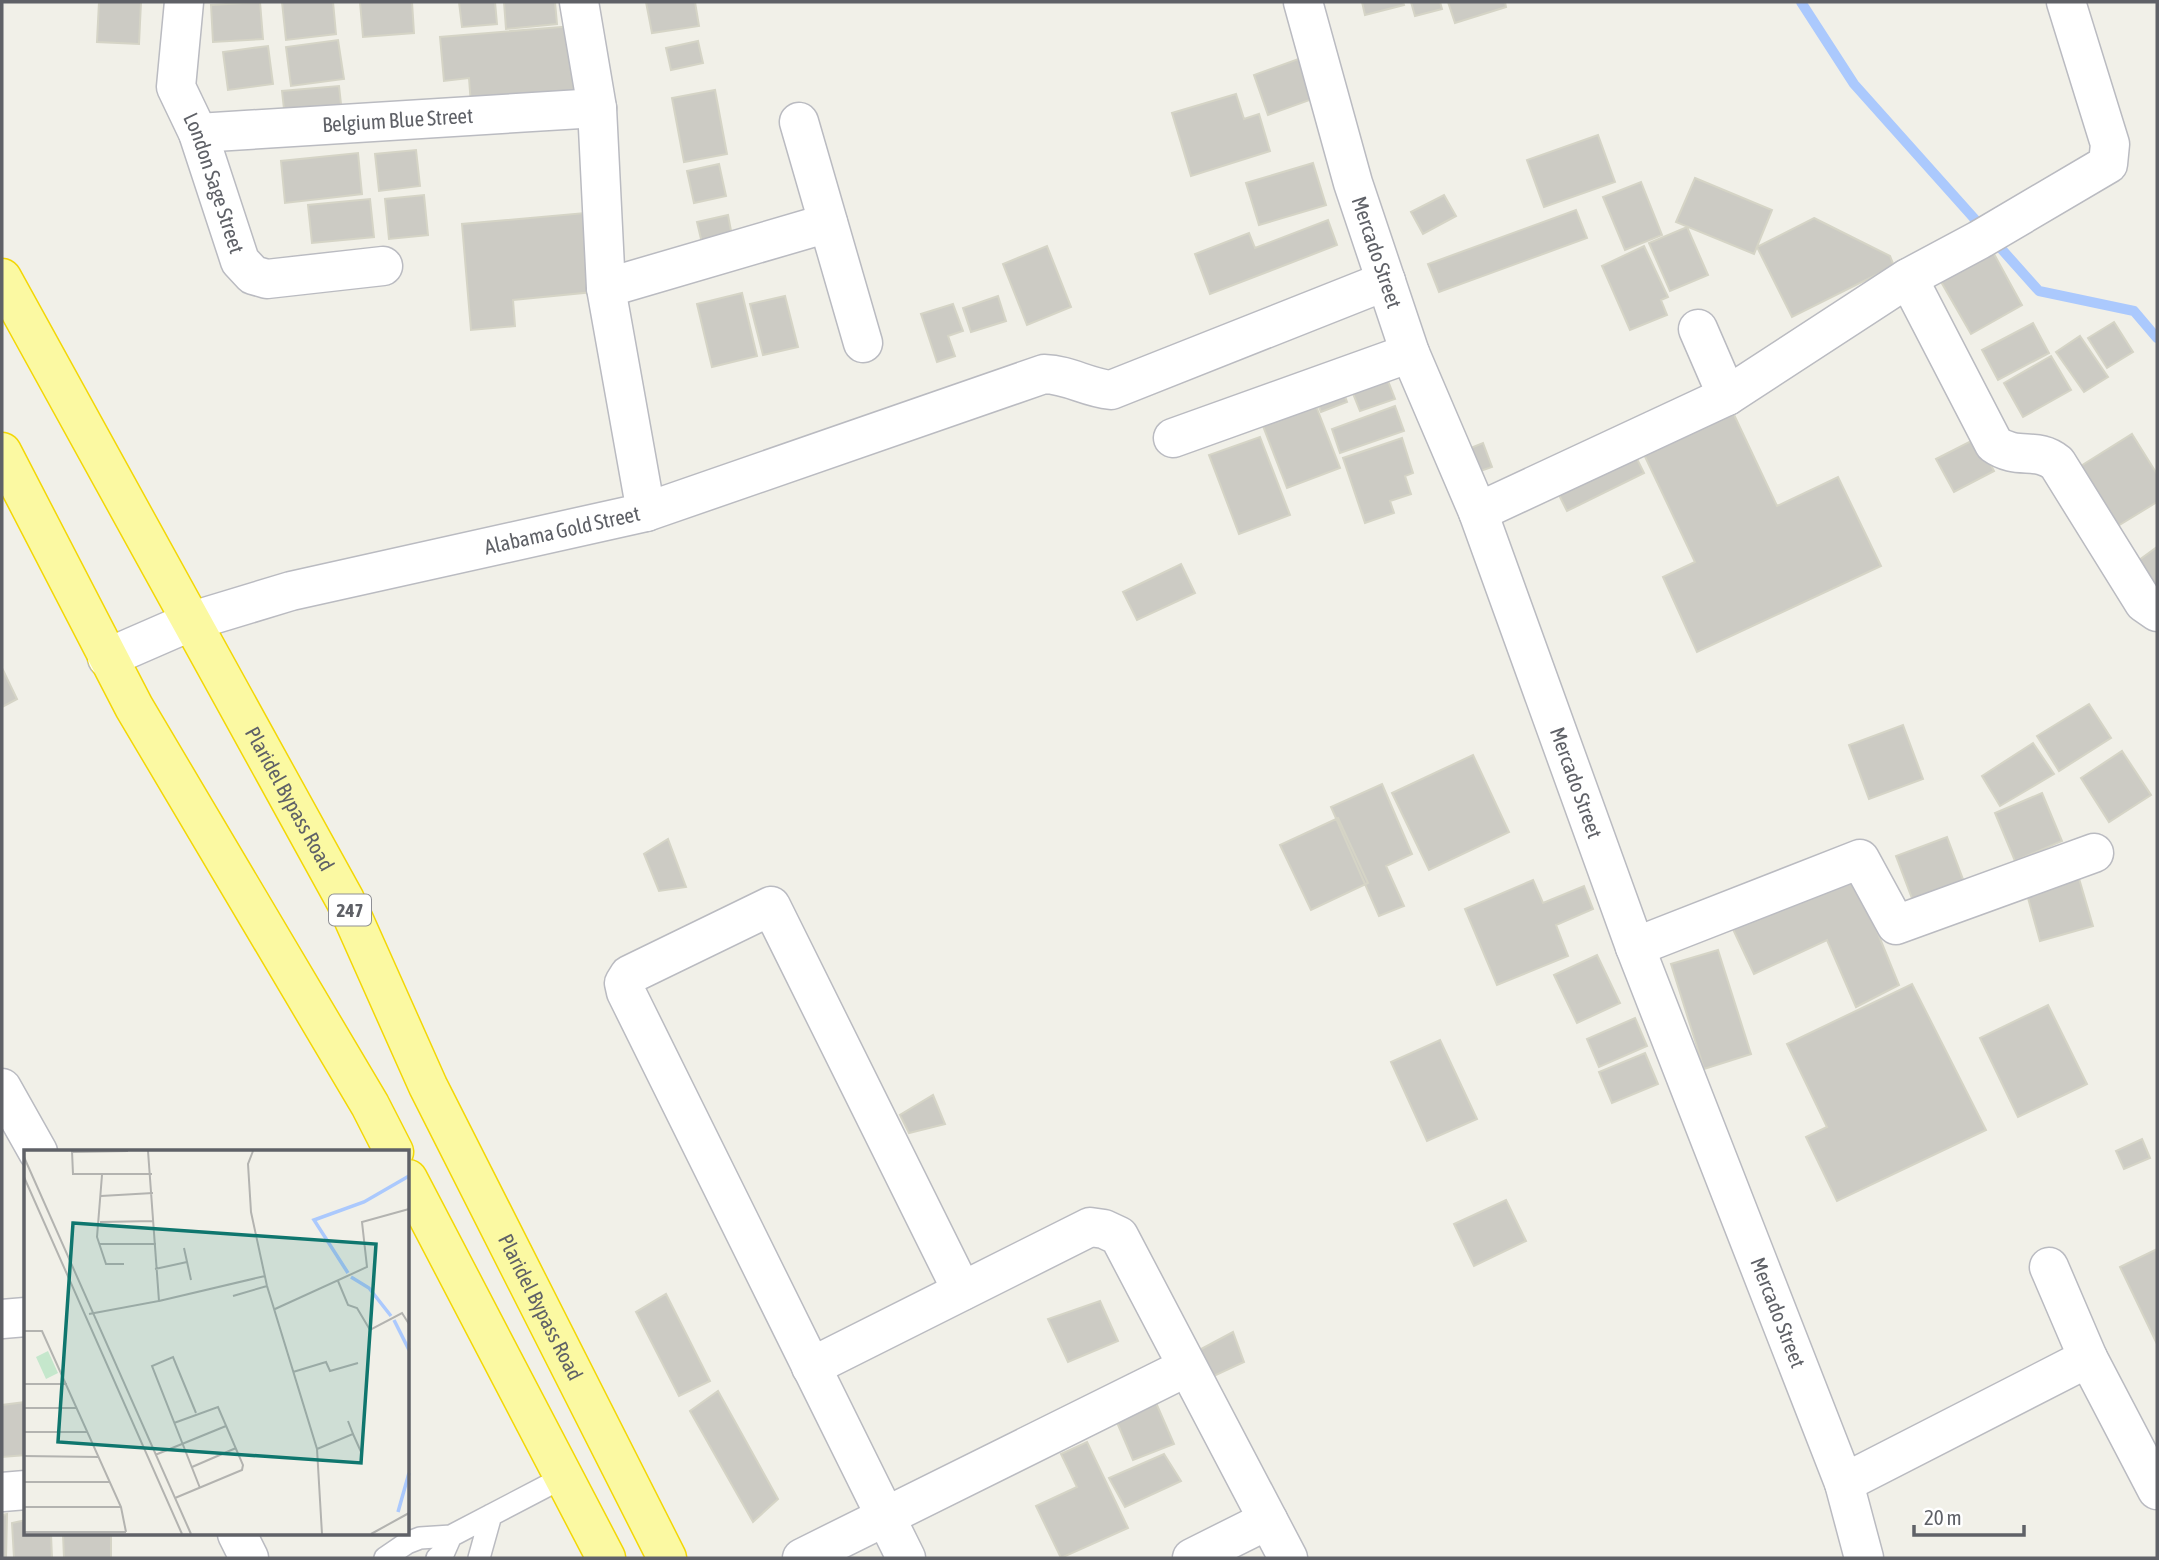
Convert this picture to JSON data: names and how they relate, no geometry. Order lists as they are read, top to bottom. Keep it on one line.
{"streets":{"highway":["Plaridel Bypass Road","247"],"street":["Belgium Blue Street","London Sage Street","Mercado Street","Alabama Gold Street"]},"crossings":[["Belgium Blue Street","London Sage Street"],["Belgium Blue Street","Alabama Gold Street"],["Alabama Gold Street","Plaridel Bypass Road"]],"scale_bar":"20 m"}
